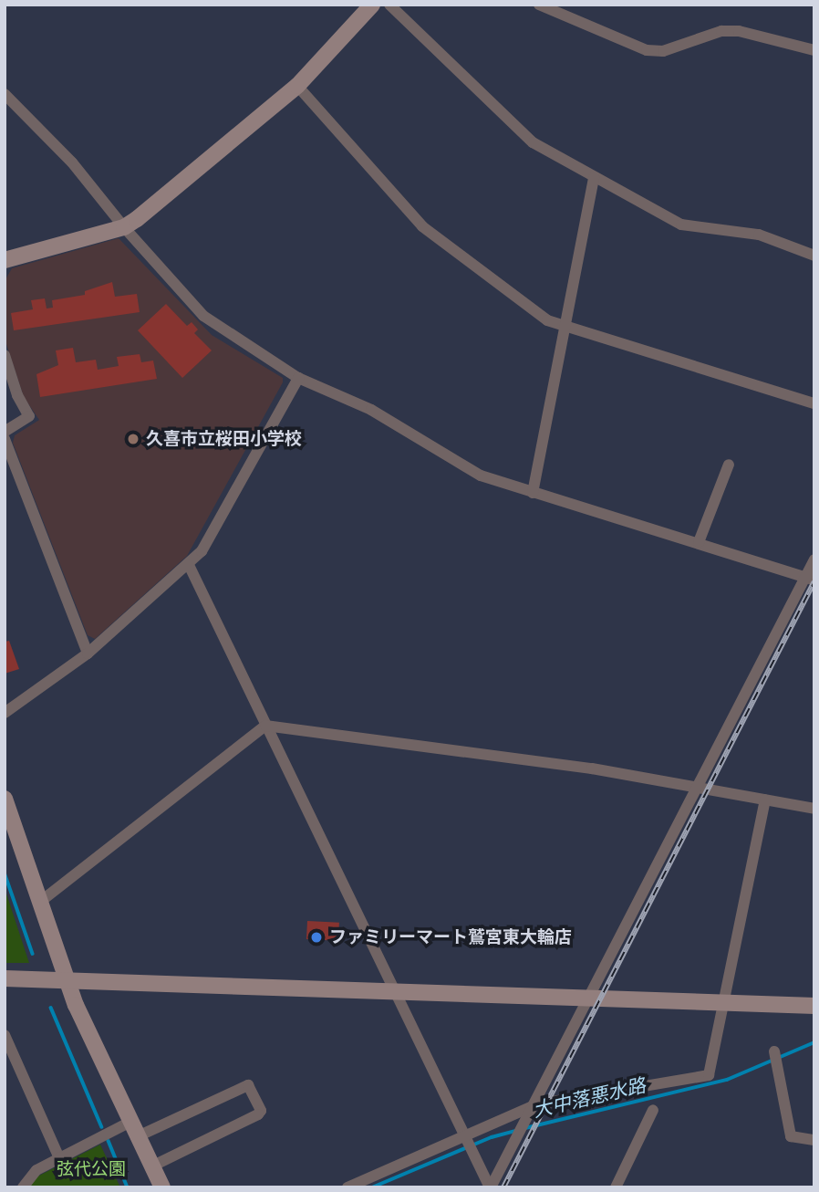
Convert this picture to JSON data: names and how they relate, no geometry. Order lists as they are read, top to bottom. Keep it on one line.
{"water":["大中落悪水路"],"parks":["弦代公園"],"places":["久喜市立桜田小学校","ファミリーマート鷲宮東大輪店"]}
